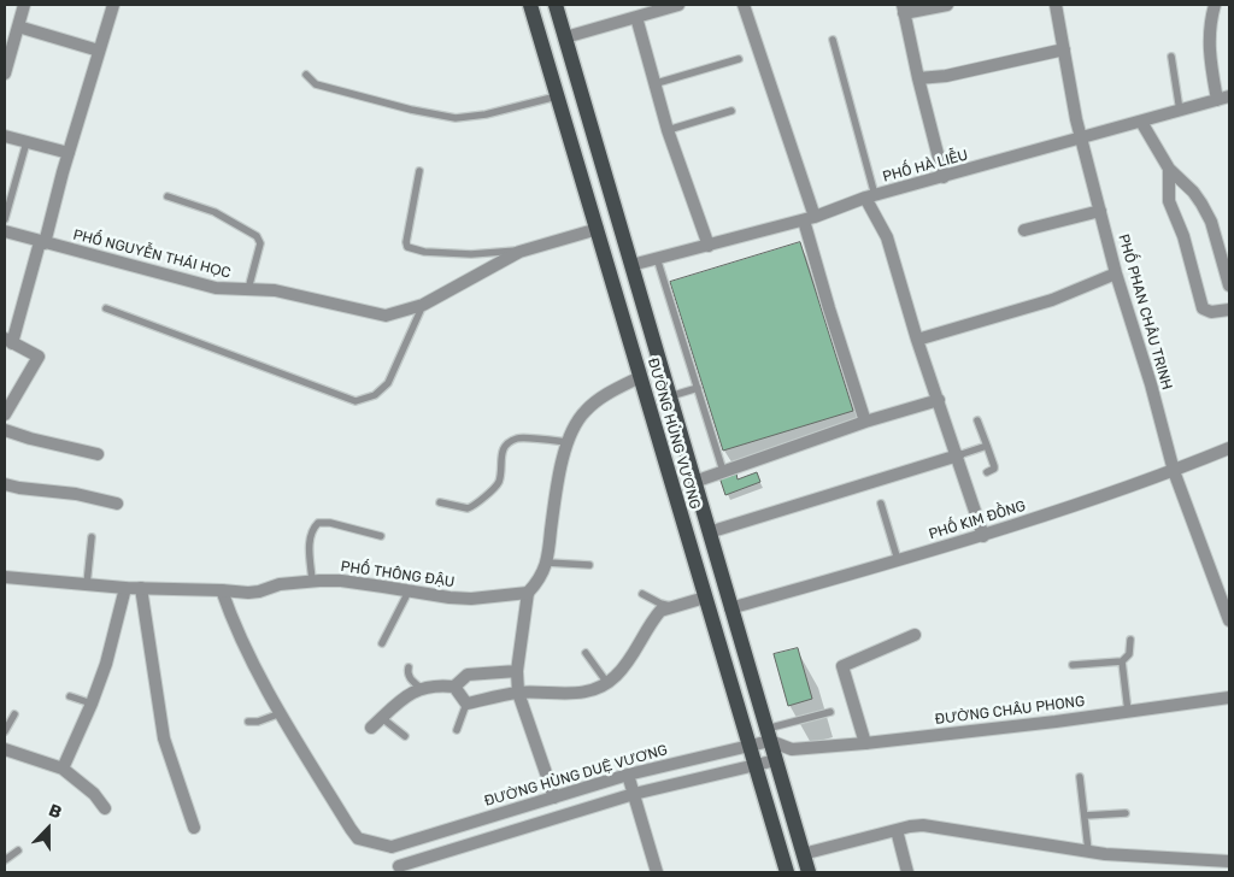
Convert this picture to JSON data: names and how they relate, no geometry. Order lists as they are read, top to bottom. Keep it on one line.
{"streets":{"main road":["ĐƯỜNG HÙNG VƯƠNG"],"street":["PHỐ HÀ LIỄU","PHỐ NGUYỄN THÁI HỌC","PHỐ PHAN CHÂU TRINH","PHỐ KIM ĐỒNG","PHỐ THÔNG ĐẬU","ĐƯỜNG CHÂU PHONG","ĐƯỜNG HÙNG DUỆ VƯƠNG"]},"crossings":[["PHỐ HÀ LIỄU","PHỐ PHAN CHÂU TRINH"],["PHỐ HÀ LIỄU","ĐƯỜNG HÙNG VƯƠNG"],["PHỐ NGUYỄN THÁI HỌC","ĐƯỜNG HÙNG VƯƠNG"],["PHỐ PHAN CHÂU TRINH","PHỐ KIM ĐỒNG"],["ĐƯỜNG HÙNG VƯƠNG","PHỐ KIM ĐỒNG"],["ĐƯỜNG HÙNG VƯƠNG","ĐƯỜNG CHÂU PHONG"],["ĐƯỜNG HÙNG VƯƠNG","ĐƯỜNG HÙNG DUỆ VƯƠNG"],["ĐƯỜNG CHÂU PHONG","ĐƯỜNG HÙNG DUỆ VƯƠNG"]],"north":"top"}
